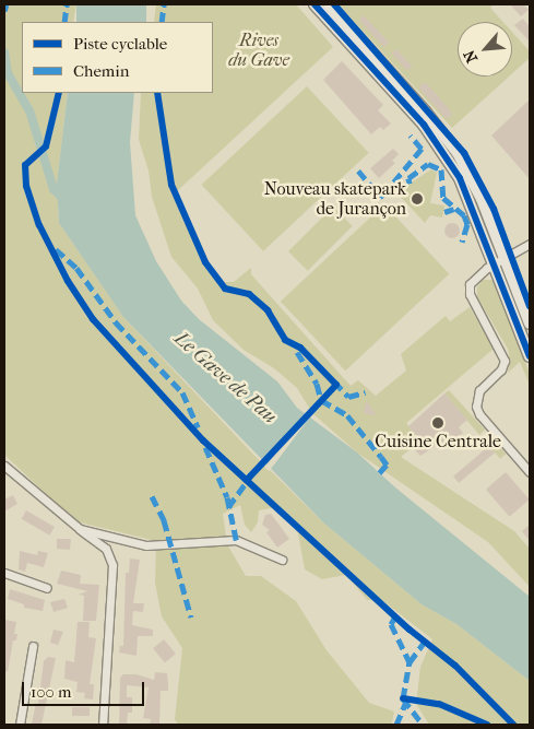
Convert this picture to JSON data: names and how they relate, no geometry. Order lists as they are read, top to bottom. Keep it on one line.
{"water":["Le Gave de Pau"],"parks":["Rives du Gave"],"places":["Nouveau skatepark de Jurançon","Cuisine Centrale"],"legend":["Piste cyclable","Chemin"],"scale_bar":"100 m","north":"bottom left"}
